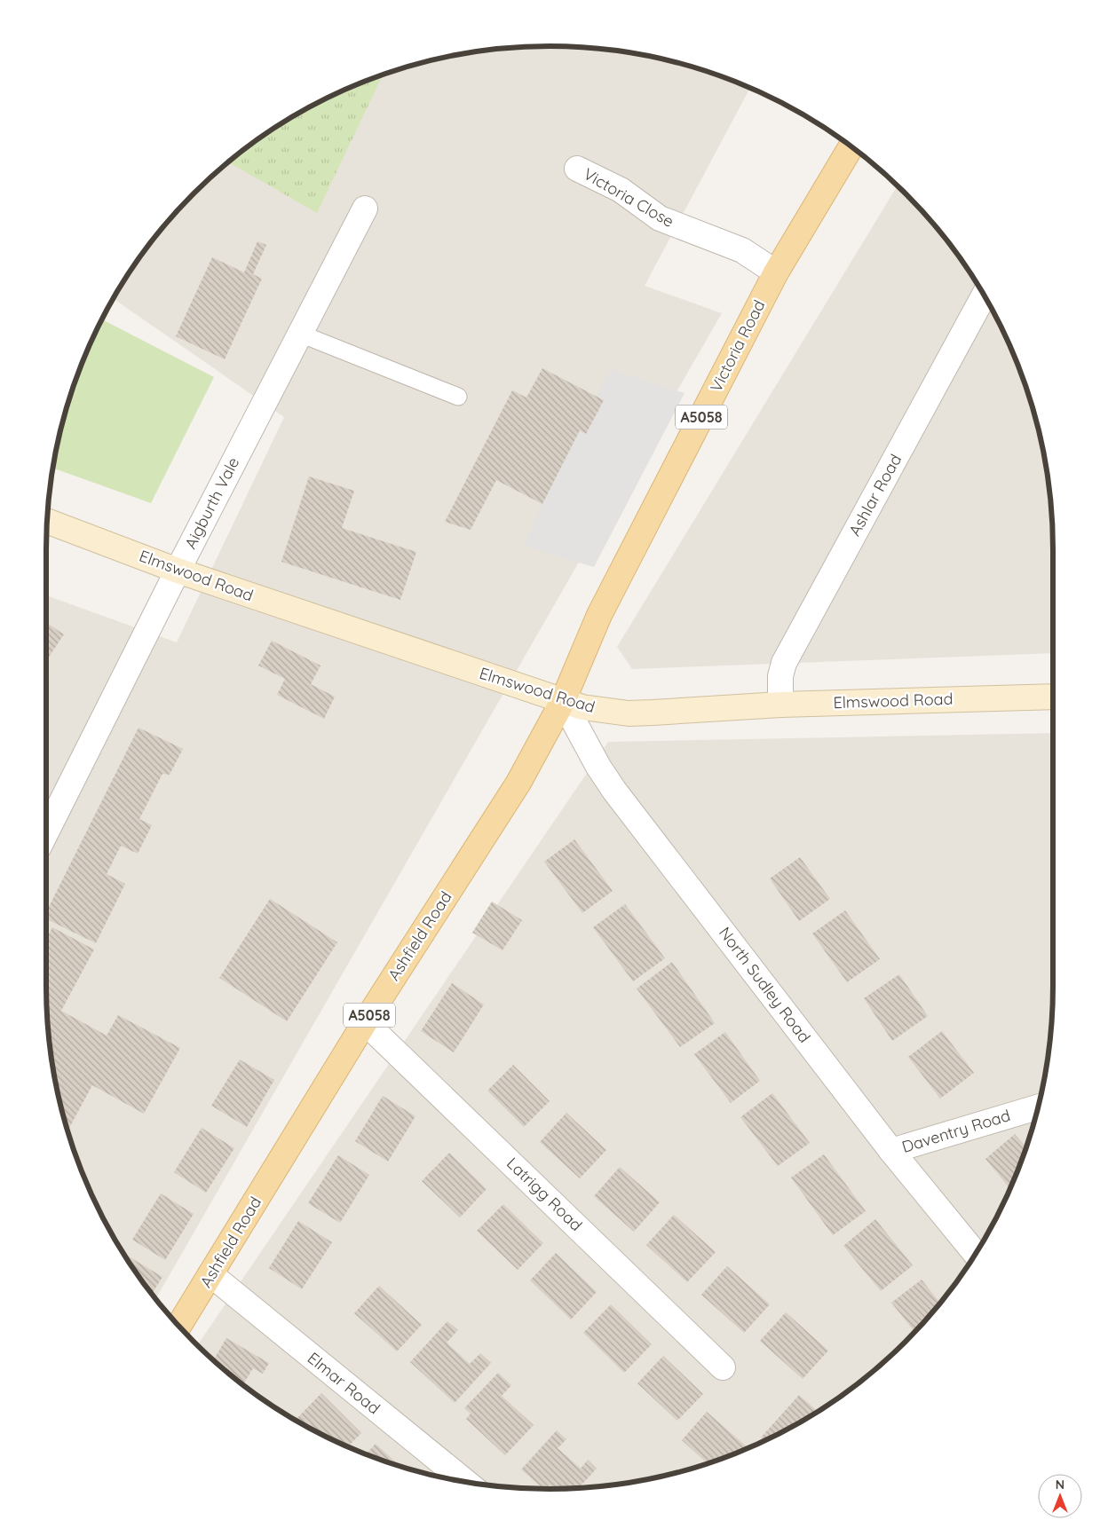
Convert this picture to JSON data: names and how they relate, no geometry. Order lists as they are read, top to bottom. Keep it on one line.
{"streets":{"main road":["Victoria Road","A5058","Ashfield Road"],"street":["Victoria Close","Ashlar Road","Aigburth Vale","Elmswood Road","North Sudley Road","Daventry Road","Latrigg Road","Elmar Road"]},"crossings":[["Victoria Close","Victoria Road"],["Victoria Road","Elmswood Road"],["Victoria Road","Ashfield Road"],["Victoria Road","North Sudley Road"],["Ashlar Road","Elmswood Road"],["Aigburth Vale","Elmswood Road"],["Elmswood Road","Ashfield Road"],["Elmswood Road","North Sudley Road"],["Ashfield Road","North Sudley Road"],["Ashfield Road","Latrigg Road"],["Ashfield Road","Elmar Road"],["North Sudley Road","Daventry Road"]],"north":"top"}
